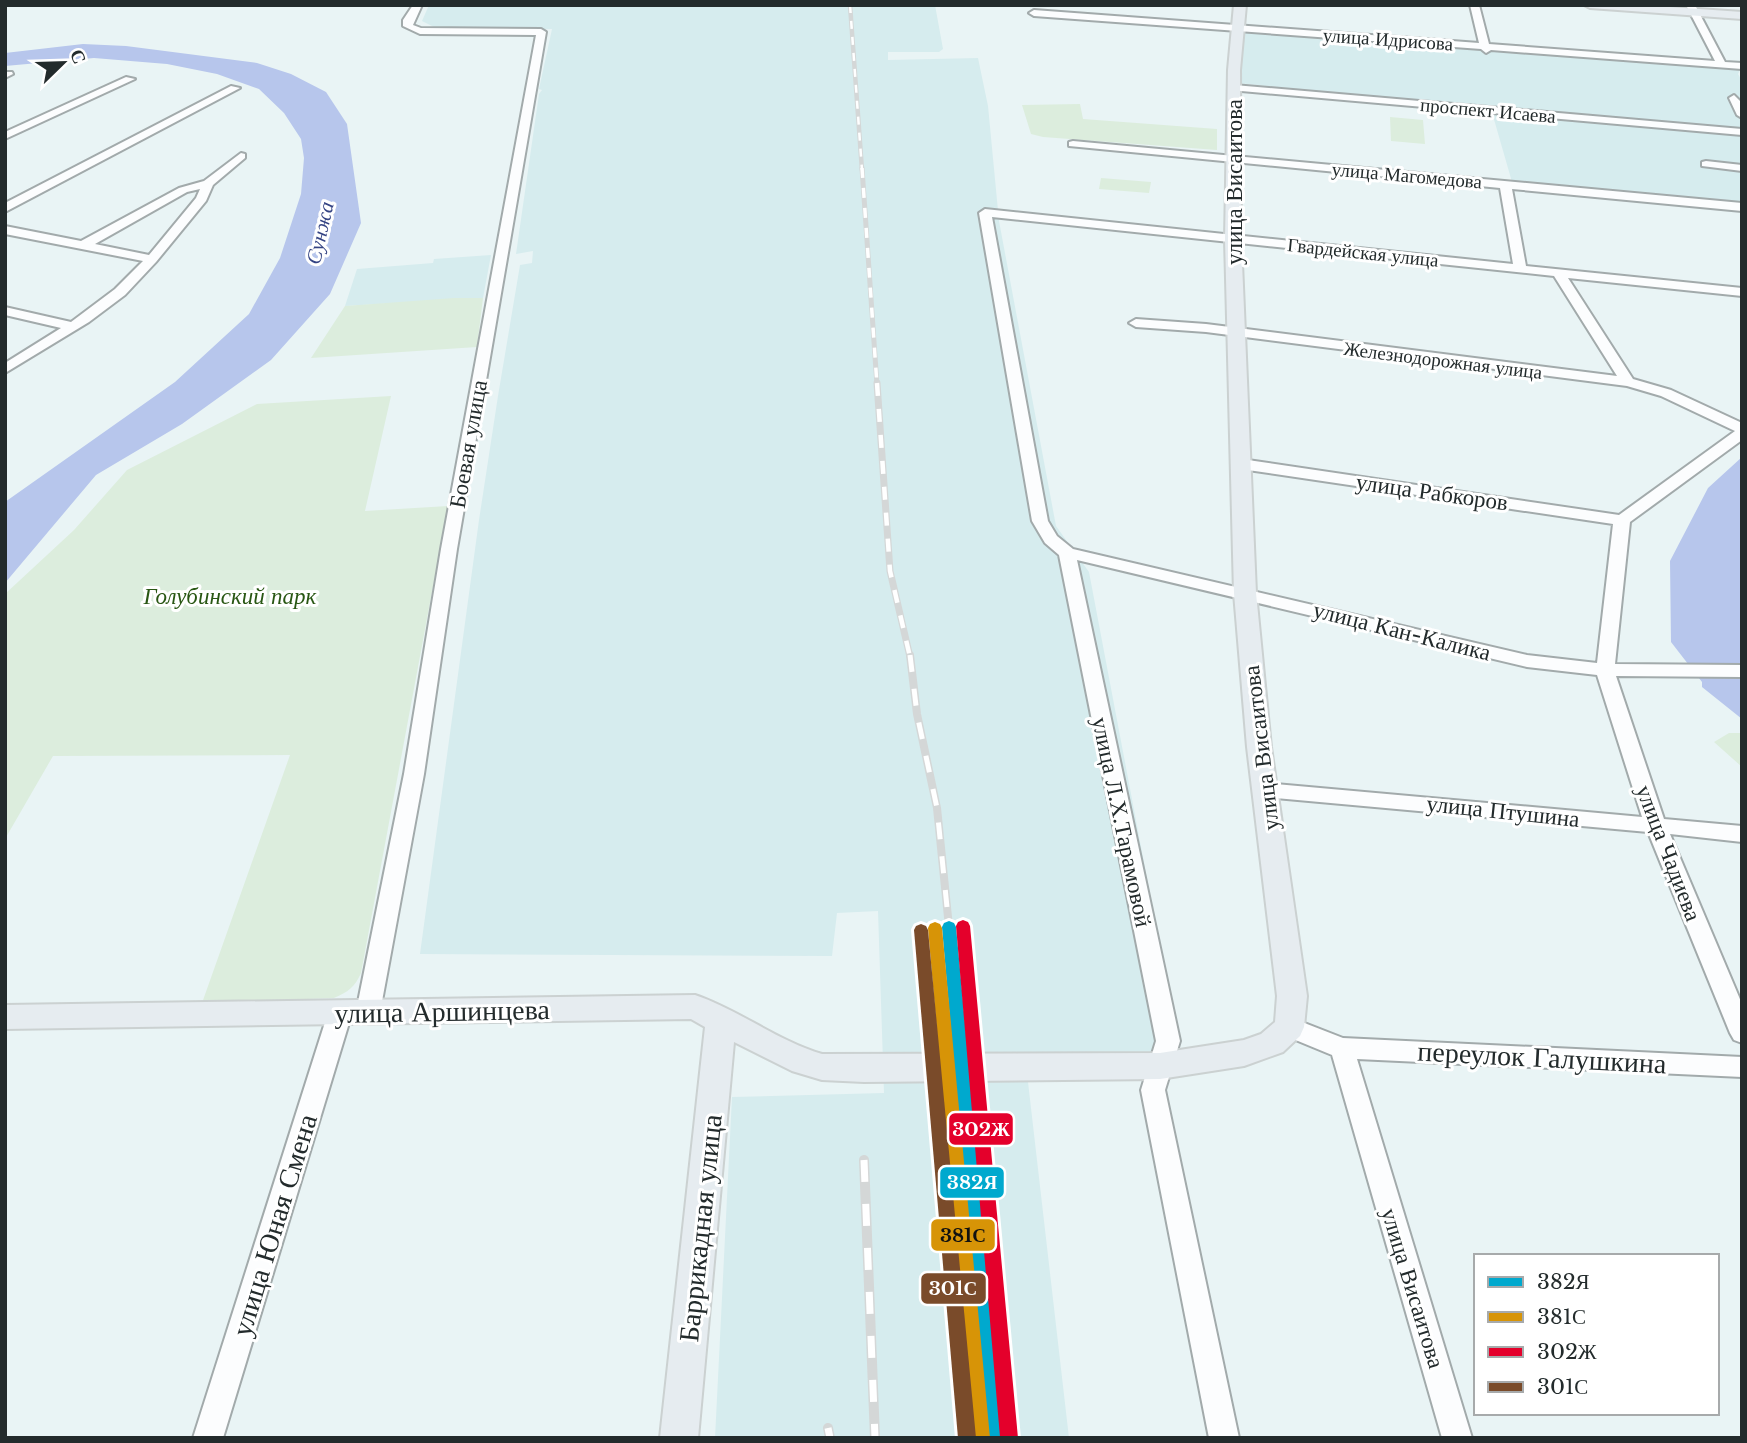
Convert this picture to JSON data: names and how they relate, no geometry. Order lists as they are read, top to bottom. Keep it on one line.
{"streets":{"main road":["улица Висаитова","улица Аршинцева","Баррикадная улица"],"street":["улица Идрисова","проспект Исаева","улица Магомедова","Гвардейская улица","Железнодорожная улица","Боевая улица","улица Рабкоров","улица Кан-Калика","улица Птушина","улица Л.Х.Тарамовой","улица Чадиева","переулок Галушкина","улица Юная Смена"]},"crossings":[["улица Идрисова","улица Висаитова"],["проспект Исаева","улица Висаитова"],["улица Магомедова","улица Висаитова"],["улица Висаитова","Гвардейская улица"],["улица Висаитова","Железнодорожная улица"],["улица Висаитова","улица Рабкоров"],["улица Висаитова","улица Кан-Калика"],["улица Висаитова","улица Птушина"],["улица Висаитова","переулок Галушкина"],["Гвардейская улица","улица Кан-Калика"],["Гвардейская улица","улица Л.Х.Тарамовой"],["Боевая улица","улица Аршинцева"],["Боевая улица","улица Юная Смена"],["улица Кан-Калика","улица Л.Х.Тарамовой"],["улица Кан-Калика","улица Чадиева"],["улица Птушина","улица Чадиева"],["улица Л.Х.Тарамовой","улица Аршинцева"],["улица Аршинцева","улица Юная Смена"],["улица Аршинцева","Баррикадная улица"]],"water":["Сунжа"],"parks":["Голубинский парк"],"lines":["transit line 302Ж","transit line 382Я","transit line 381С","transit line 301С"],"legend":["382Я","381С","302Ж","301С"],"north":"top right"}
